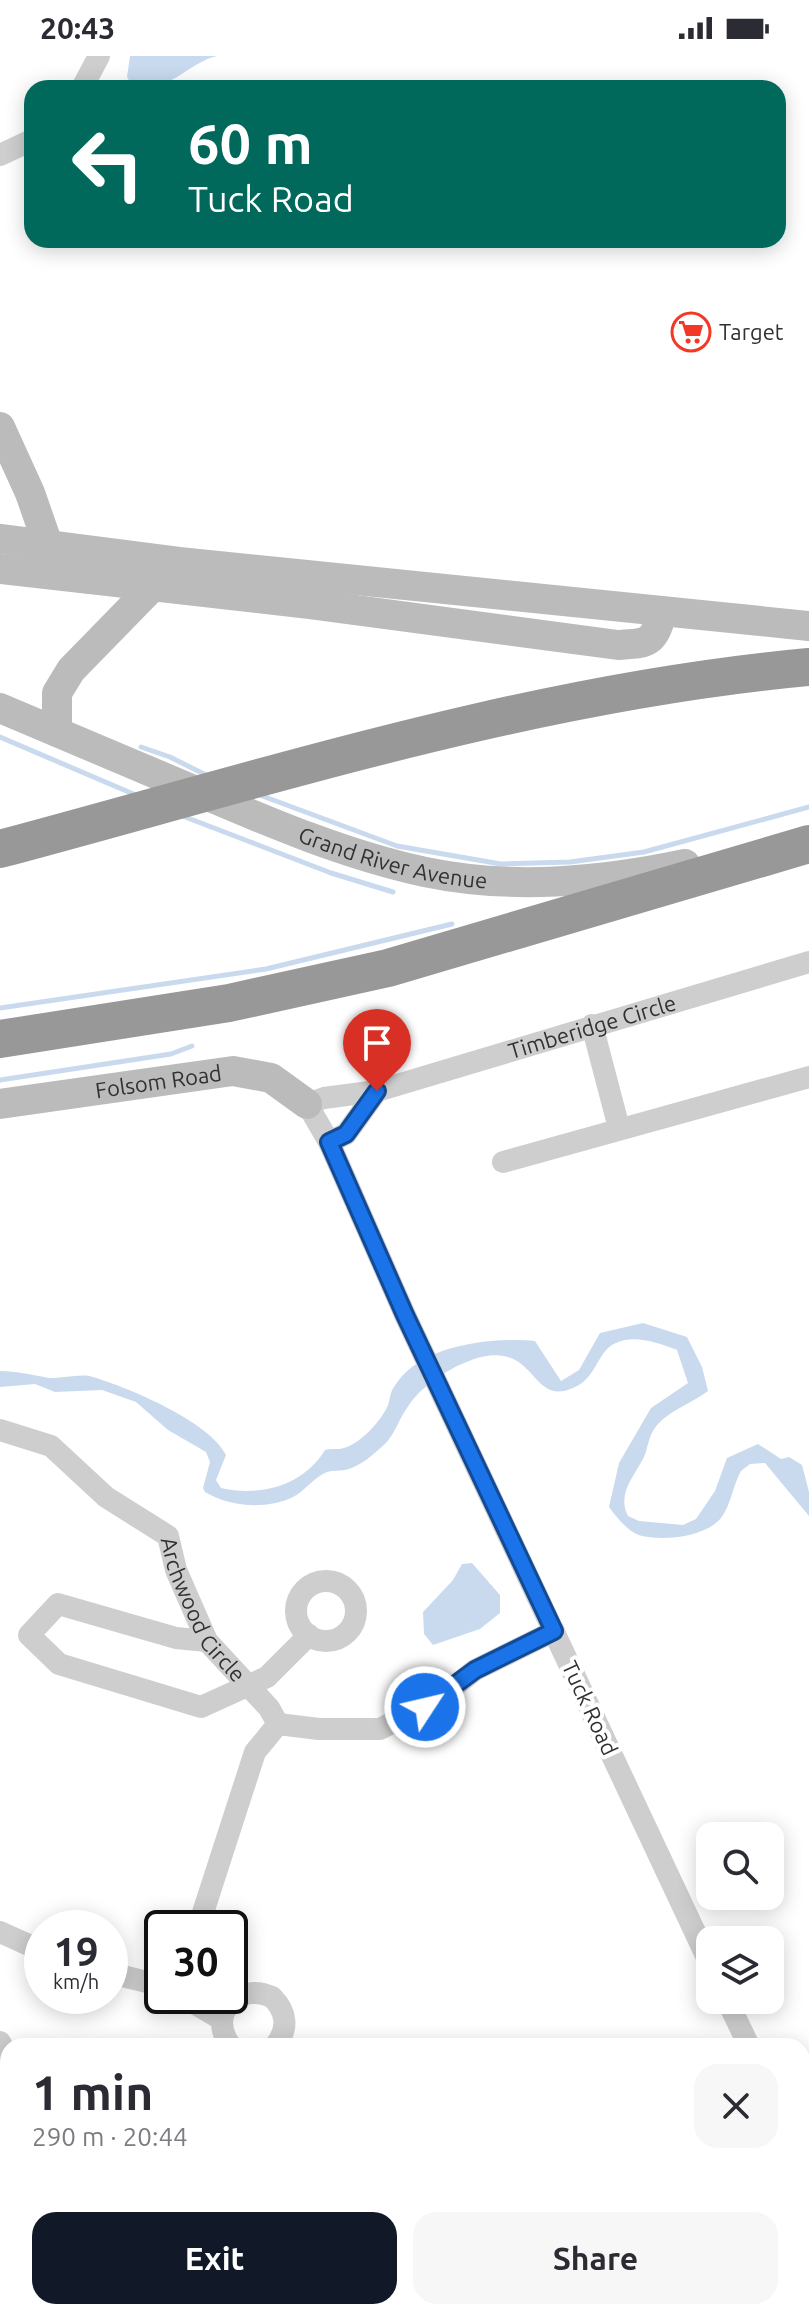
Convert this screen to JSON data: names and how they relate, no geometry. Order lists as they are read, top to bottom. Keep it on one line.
{"streets":{"main road":["Grand River Avenue","Folsom Road"],"street":["Timberidge Circle","Archwood Circle","Tuck Road"]},"crossings":[["Timberidge Circle","Folsom Road"],["Timberidge Circle","Tuck Road"],["Folsom Road","Tuck Road"]],"places":{"supermarket":["Target"]},"page":{"status":"20:43","turn":["60 m","Tuck Road"],"speed":"19 km/h","limit":"30","heading":["1 min","290 m · 20:44"],"buttons":["Exit","Share"]}}
